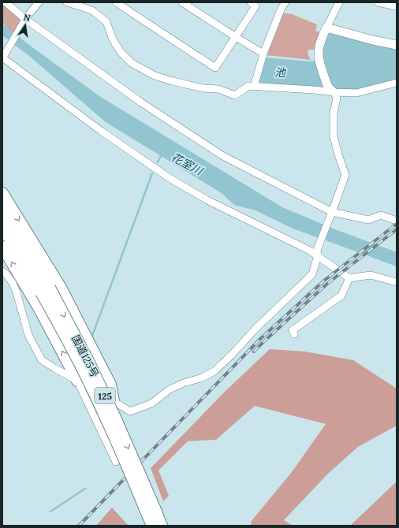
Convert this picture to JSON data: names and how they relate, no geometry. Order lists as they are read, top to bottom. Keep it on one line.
{"streets":{"highway":["国道125号","125"]},"water":["池","花室川"],"north":"top"}
